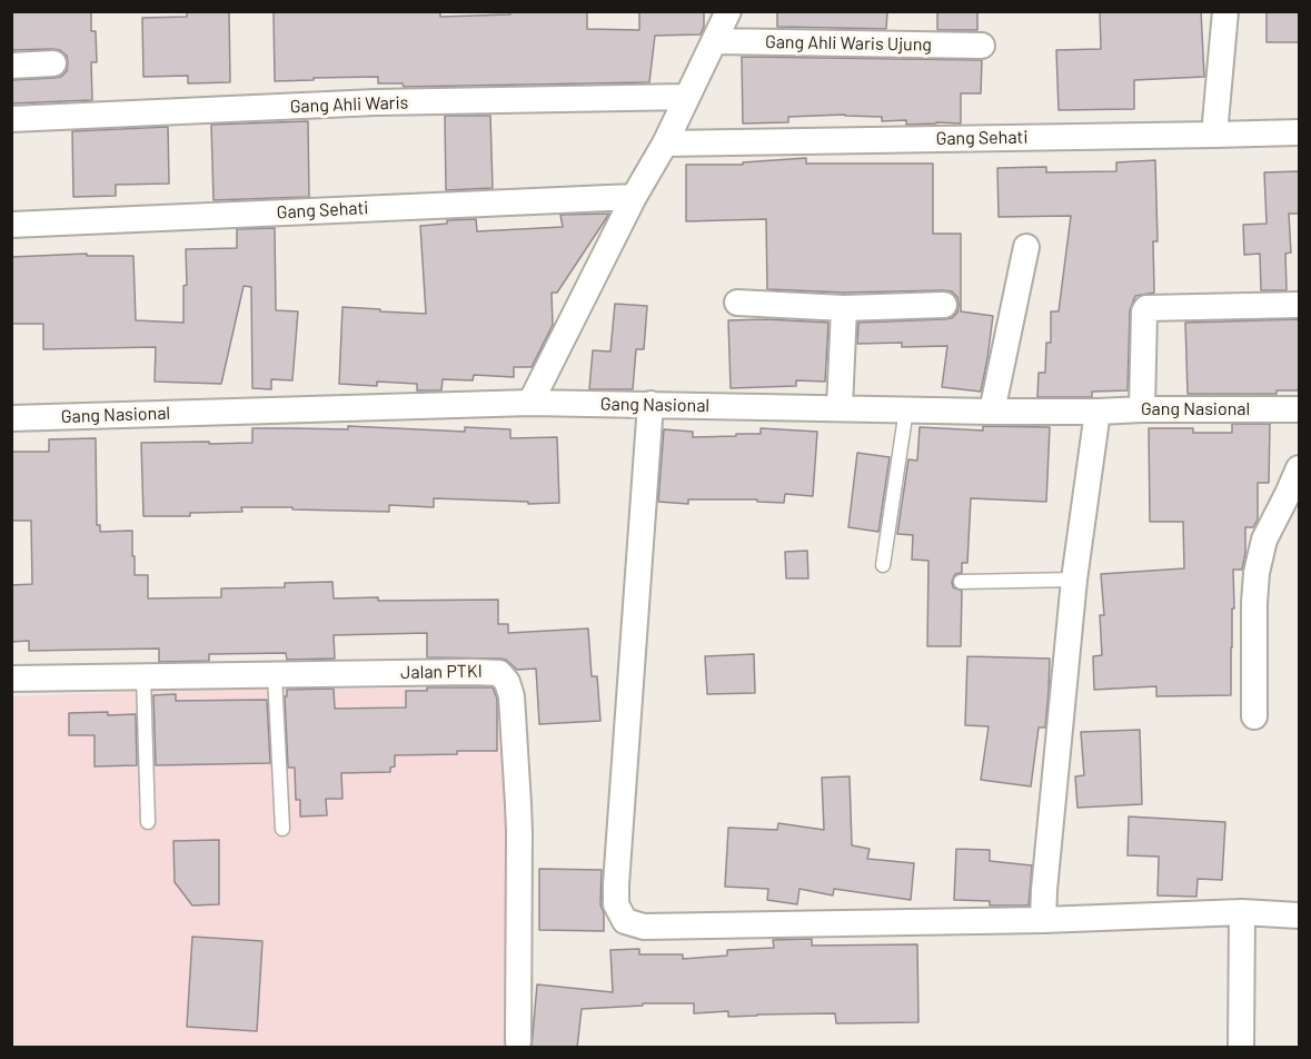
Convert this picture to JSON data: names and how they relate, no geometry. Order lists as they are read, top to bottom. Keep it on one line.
{"streets":{"street":["Gang Ahli Waris Ujung","Gang Ahli Waris","Gang Sehati","Gang Nasional","Jalan PTKI"]}}
